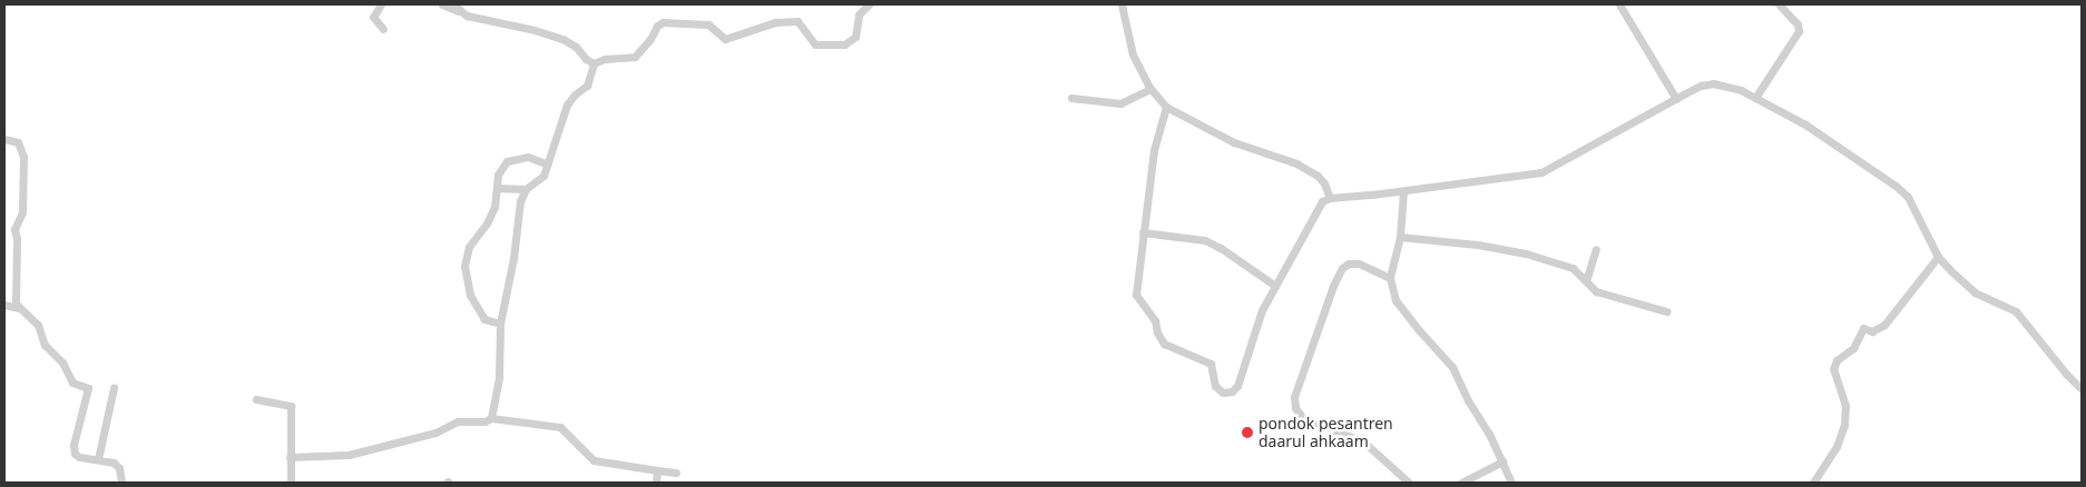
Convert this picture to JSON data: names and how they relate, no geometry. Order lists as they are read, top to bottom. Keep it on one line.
{"places":["pondok pesantren daarul ahkaam"]}
